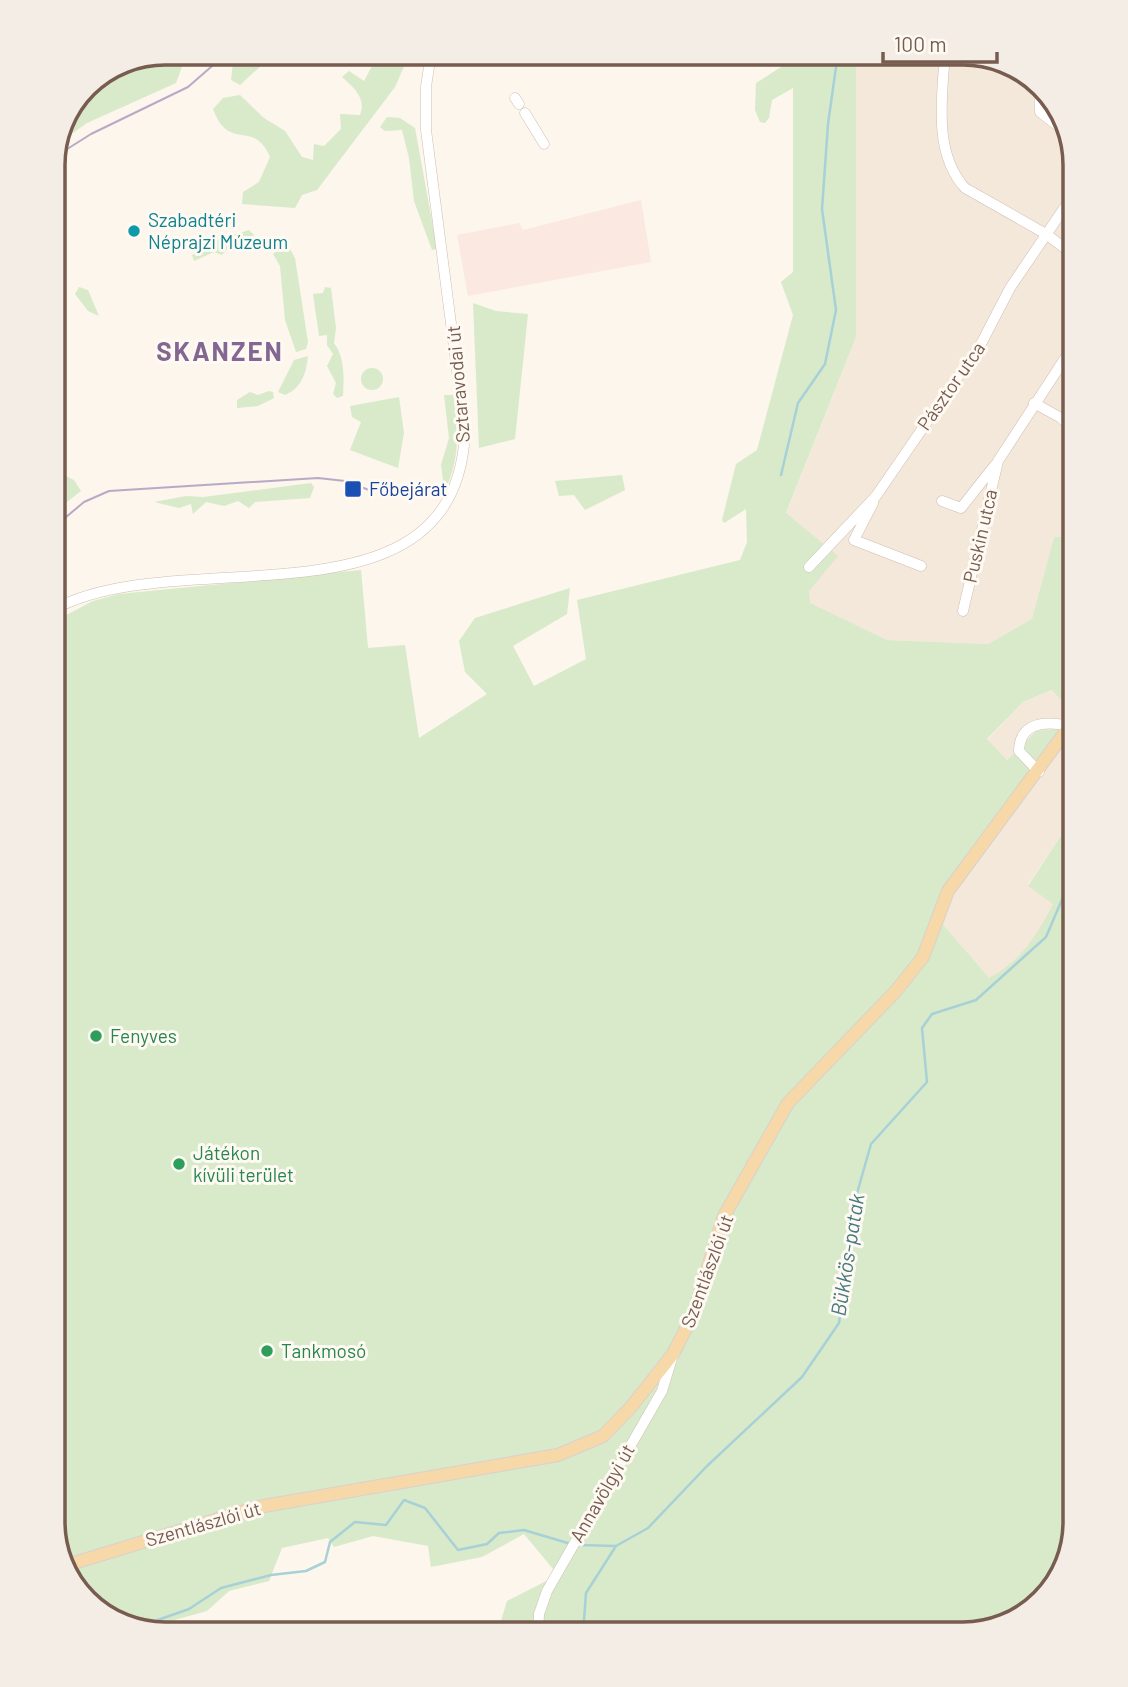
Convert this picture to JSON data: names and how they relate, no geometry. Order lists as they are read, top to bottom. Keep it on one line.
{"streets":{"main road":["Szentlászlói út"],"street":["Sztaravodai út","Pásztor utca","Puskin utca","Annavölgyi út"]},"crossings":[["Szentlászlói út","Annavölgyi út"]],"districts":["SKANZEN"],"water":["Bükkös-patak"],"places":{"other":["Szabadtéri Néprajzi Múzeum","Fenyves","Játékon kívüli terület","Tankmosó"],"transit":["Főbejárat"]},"scale_bar":"100 m"}
